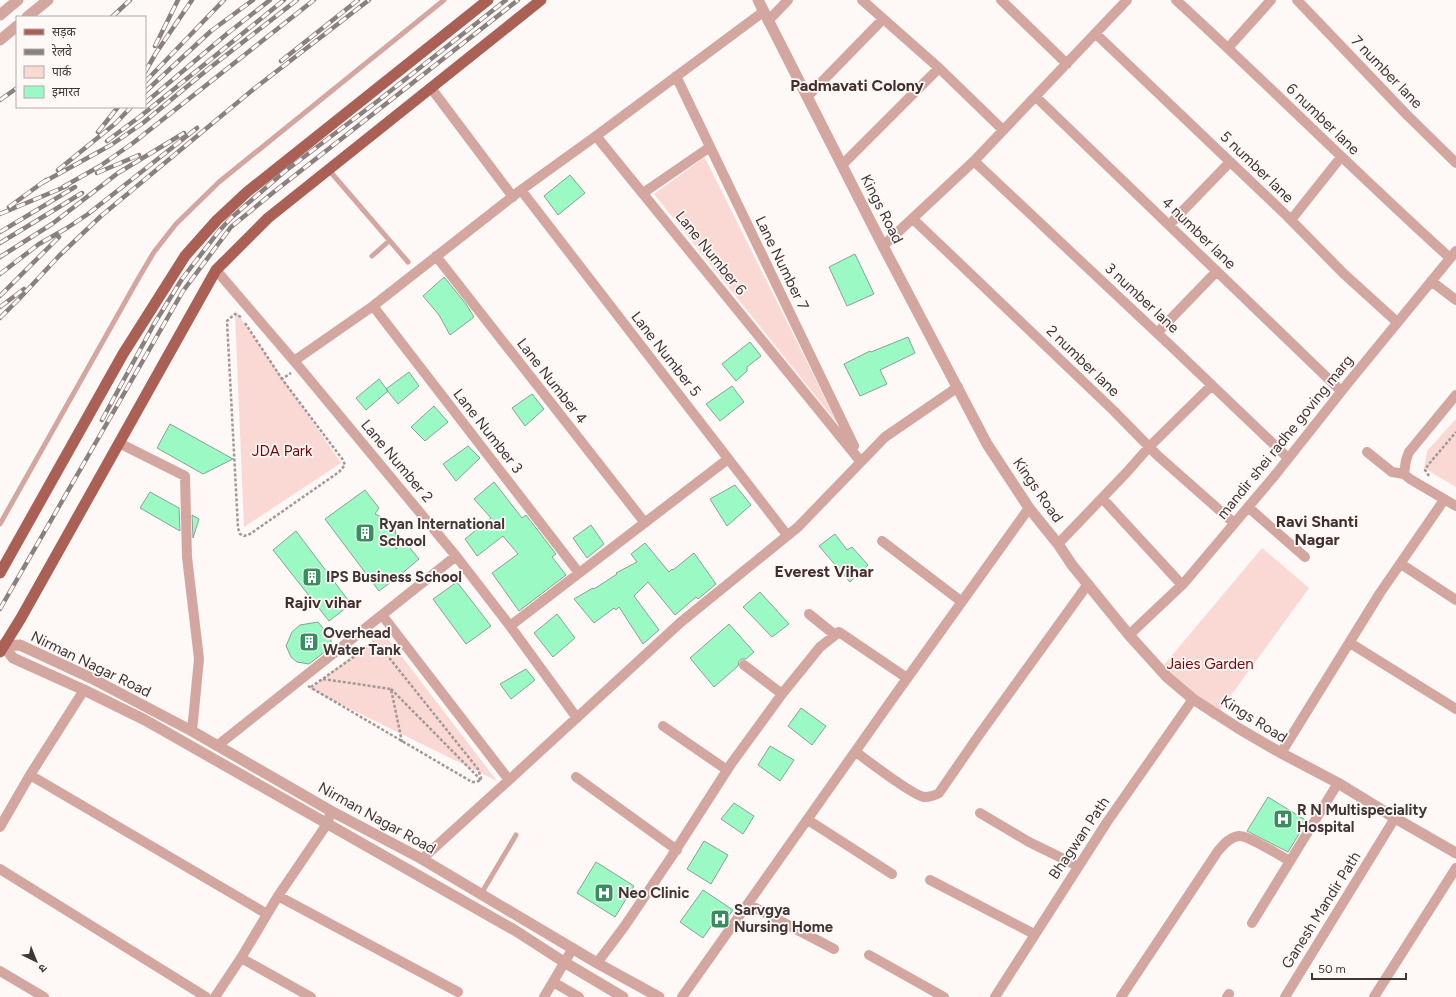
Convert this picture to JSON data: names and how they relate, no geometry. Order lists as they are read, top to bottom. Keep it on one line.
{"streets":{"street":["7 number lane","6 number lane","5 number lane","Kings Road","4 number lane","Lane Number 6","Lane Number 7","3 number lane","Lane Number 5","2 number lane","Lane Number 4","Lane Number 3","mandir shei radhe goving marg","Lane Number 2","Nirman Nagar Road","Bhagwan Path","Ganesh Mandir Path"]},"crossings":[["6 number lane","mandir shei radhe goving marg"],["5 number lane","mandir shei radhe goving marg"],["Kings Road","mandir shei radhe goving marg"],["Kings Road","Bhagwan Path"],["Kings Road","Ganesh Mandir Path"],["4 number lane","mandir shei radhe goving marg"],["Lane Number 6","Lane Number 7"],["3 number lane","mandir shei radhe goving marg"],["2 number lane","mandir shei radhe goving marg"]],"districts":["Padmavati Colony","Ravi Shanti Nagar","Everest Vihar","Rajiv vihar"],"parks":["JDA Park","Jaies Garden"],"places":{"building":["Ryan International School","IPS Business School","Overhead Water Tank"],"hospital":["R N Multispeciality Hospital","Neo Clinic","Sarvgya Nursing Home"]},"legend":["सड़क","रेलवे","पार्क","इमारत"],"scale_bar":"50 m","north":"bottom right"}
